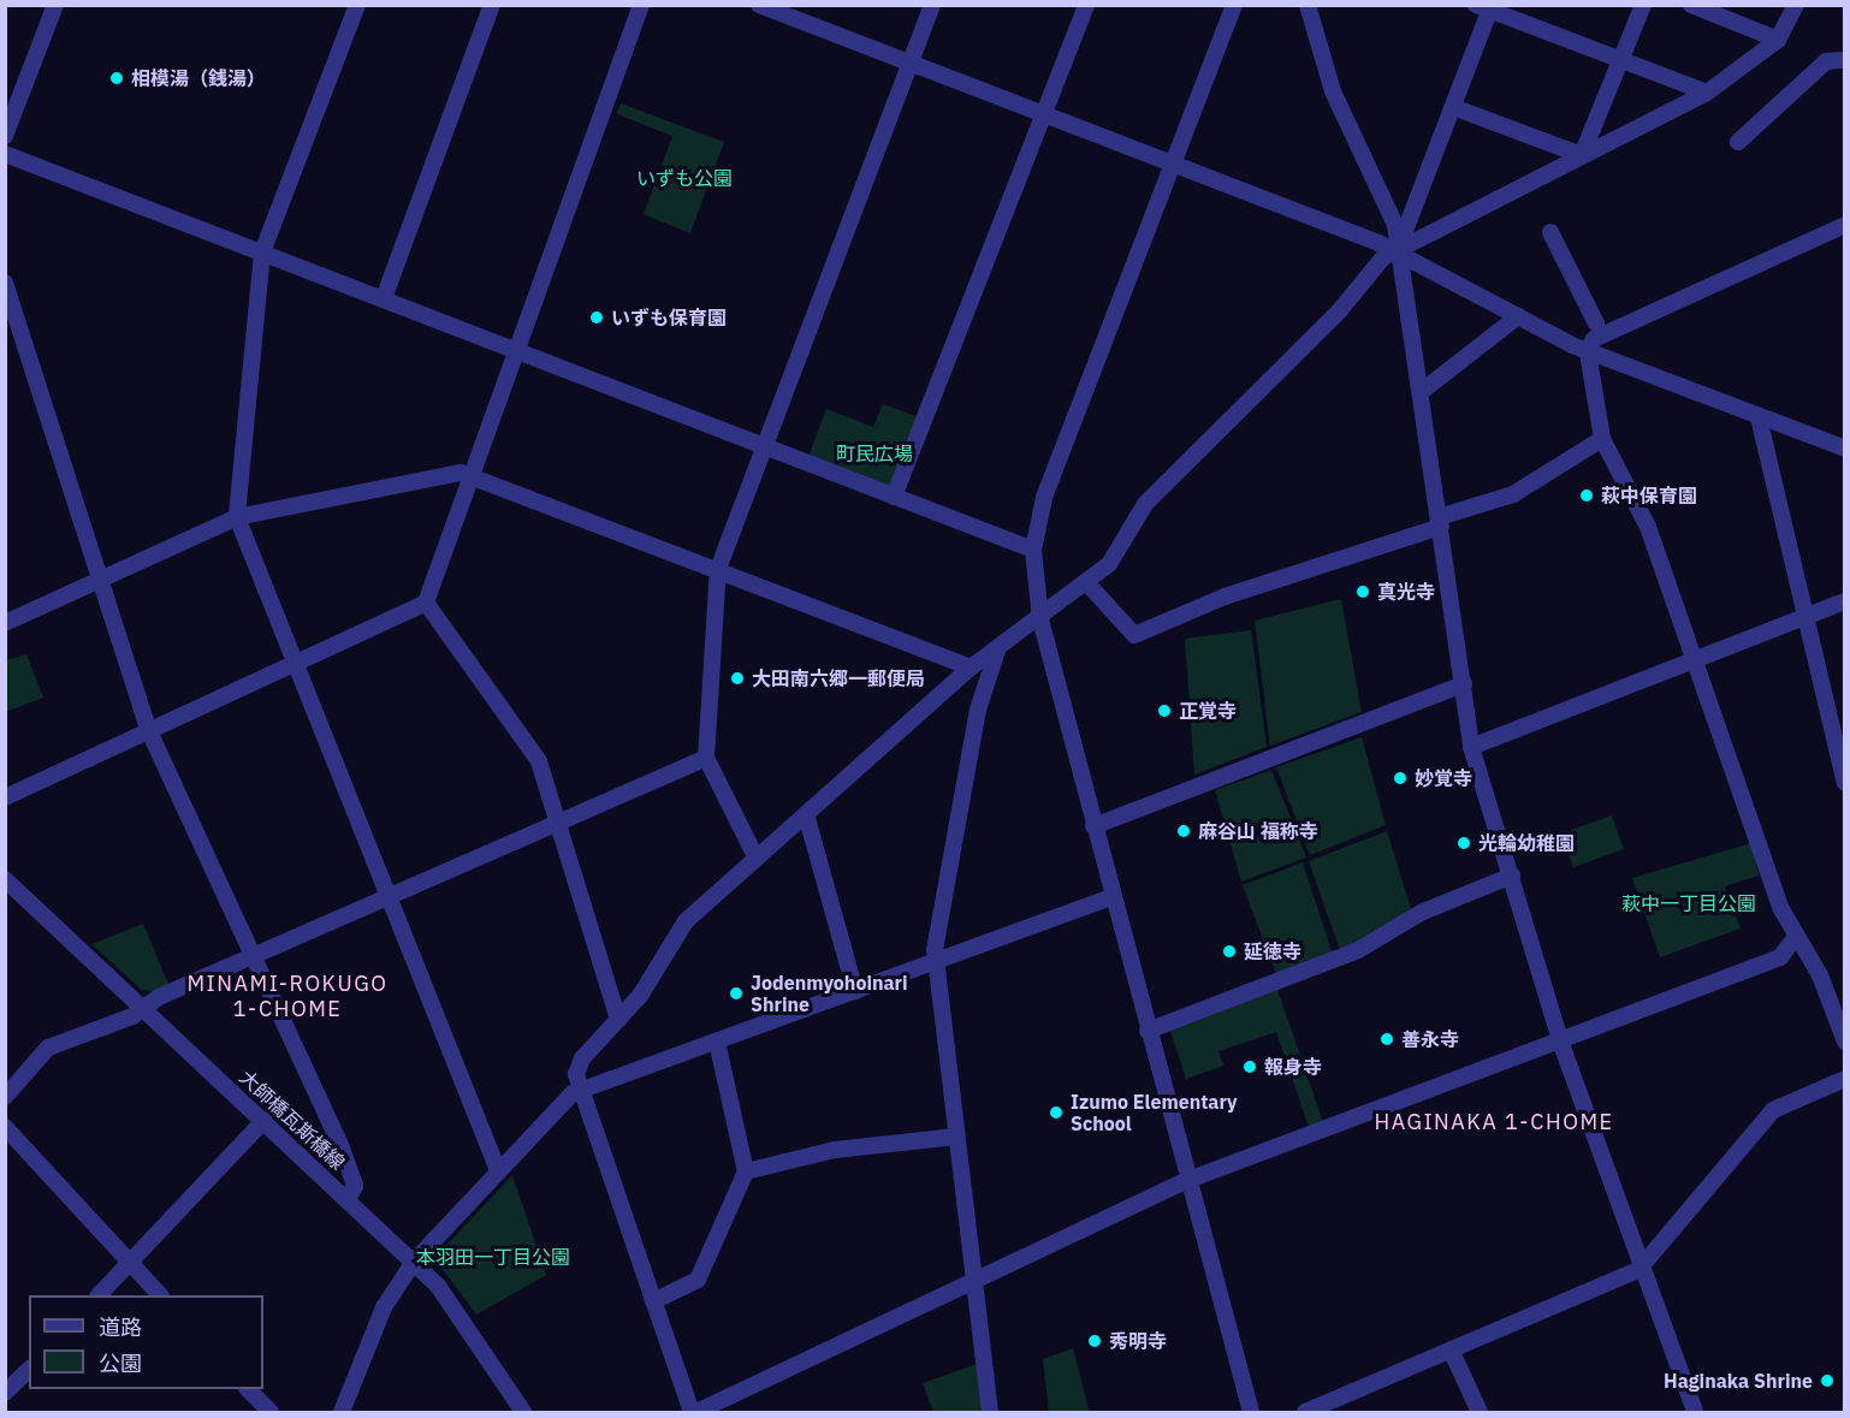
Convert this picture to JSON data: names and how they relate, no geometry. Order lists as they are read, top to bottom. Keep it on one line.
{"streets":{"street":["大師橋瓦斯橋線"]},"districts":["MINAMI-ROKUGO 1-CHOME","HAGINAKA 1-CHOME"],"parks":["いずも公園","町民広場","萩中一丁目公園","本羽田一丁目公園"],"places":["相模湯（銭湯）","いずも保育園","萩中保育園","真光寺","大田南六郷一郵便局","正覚寺","妙覚寺","麻谷山 福称寺","光輪幼稚園","延徳寺","Jodenmyohoinari Shrine","善永寺","報身寺","Izumo Elementary School","秀明寺","Haginaka Shrine"],"legend":["道路","公園"]}
